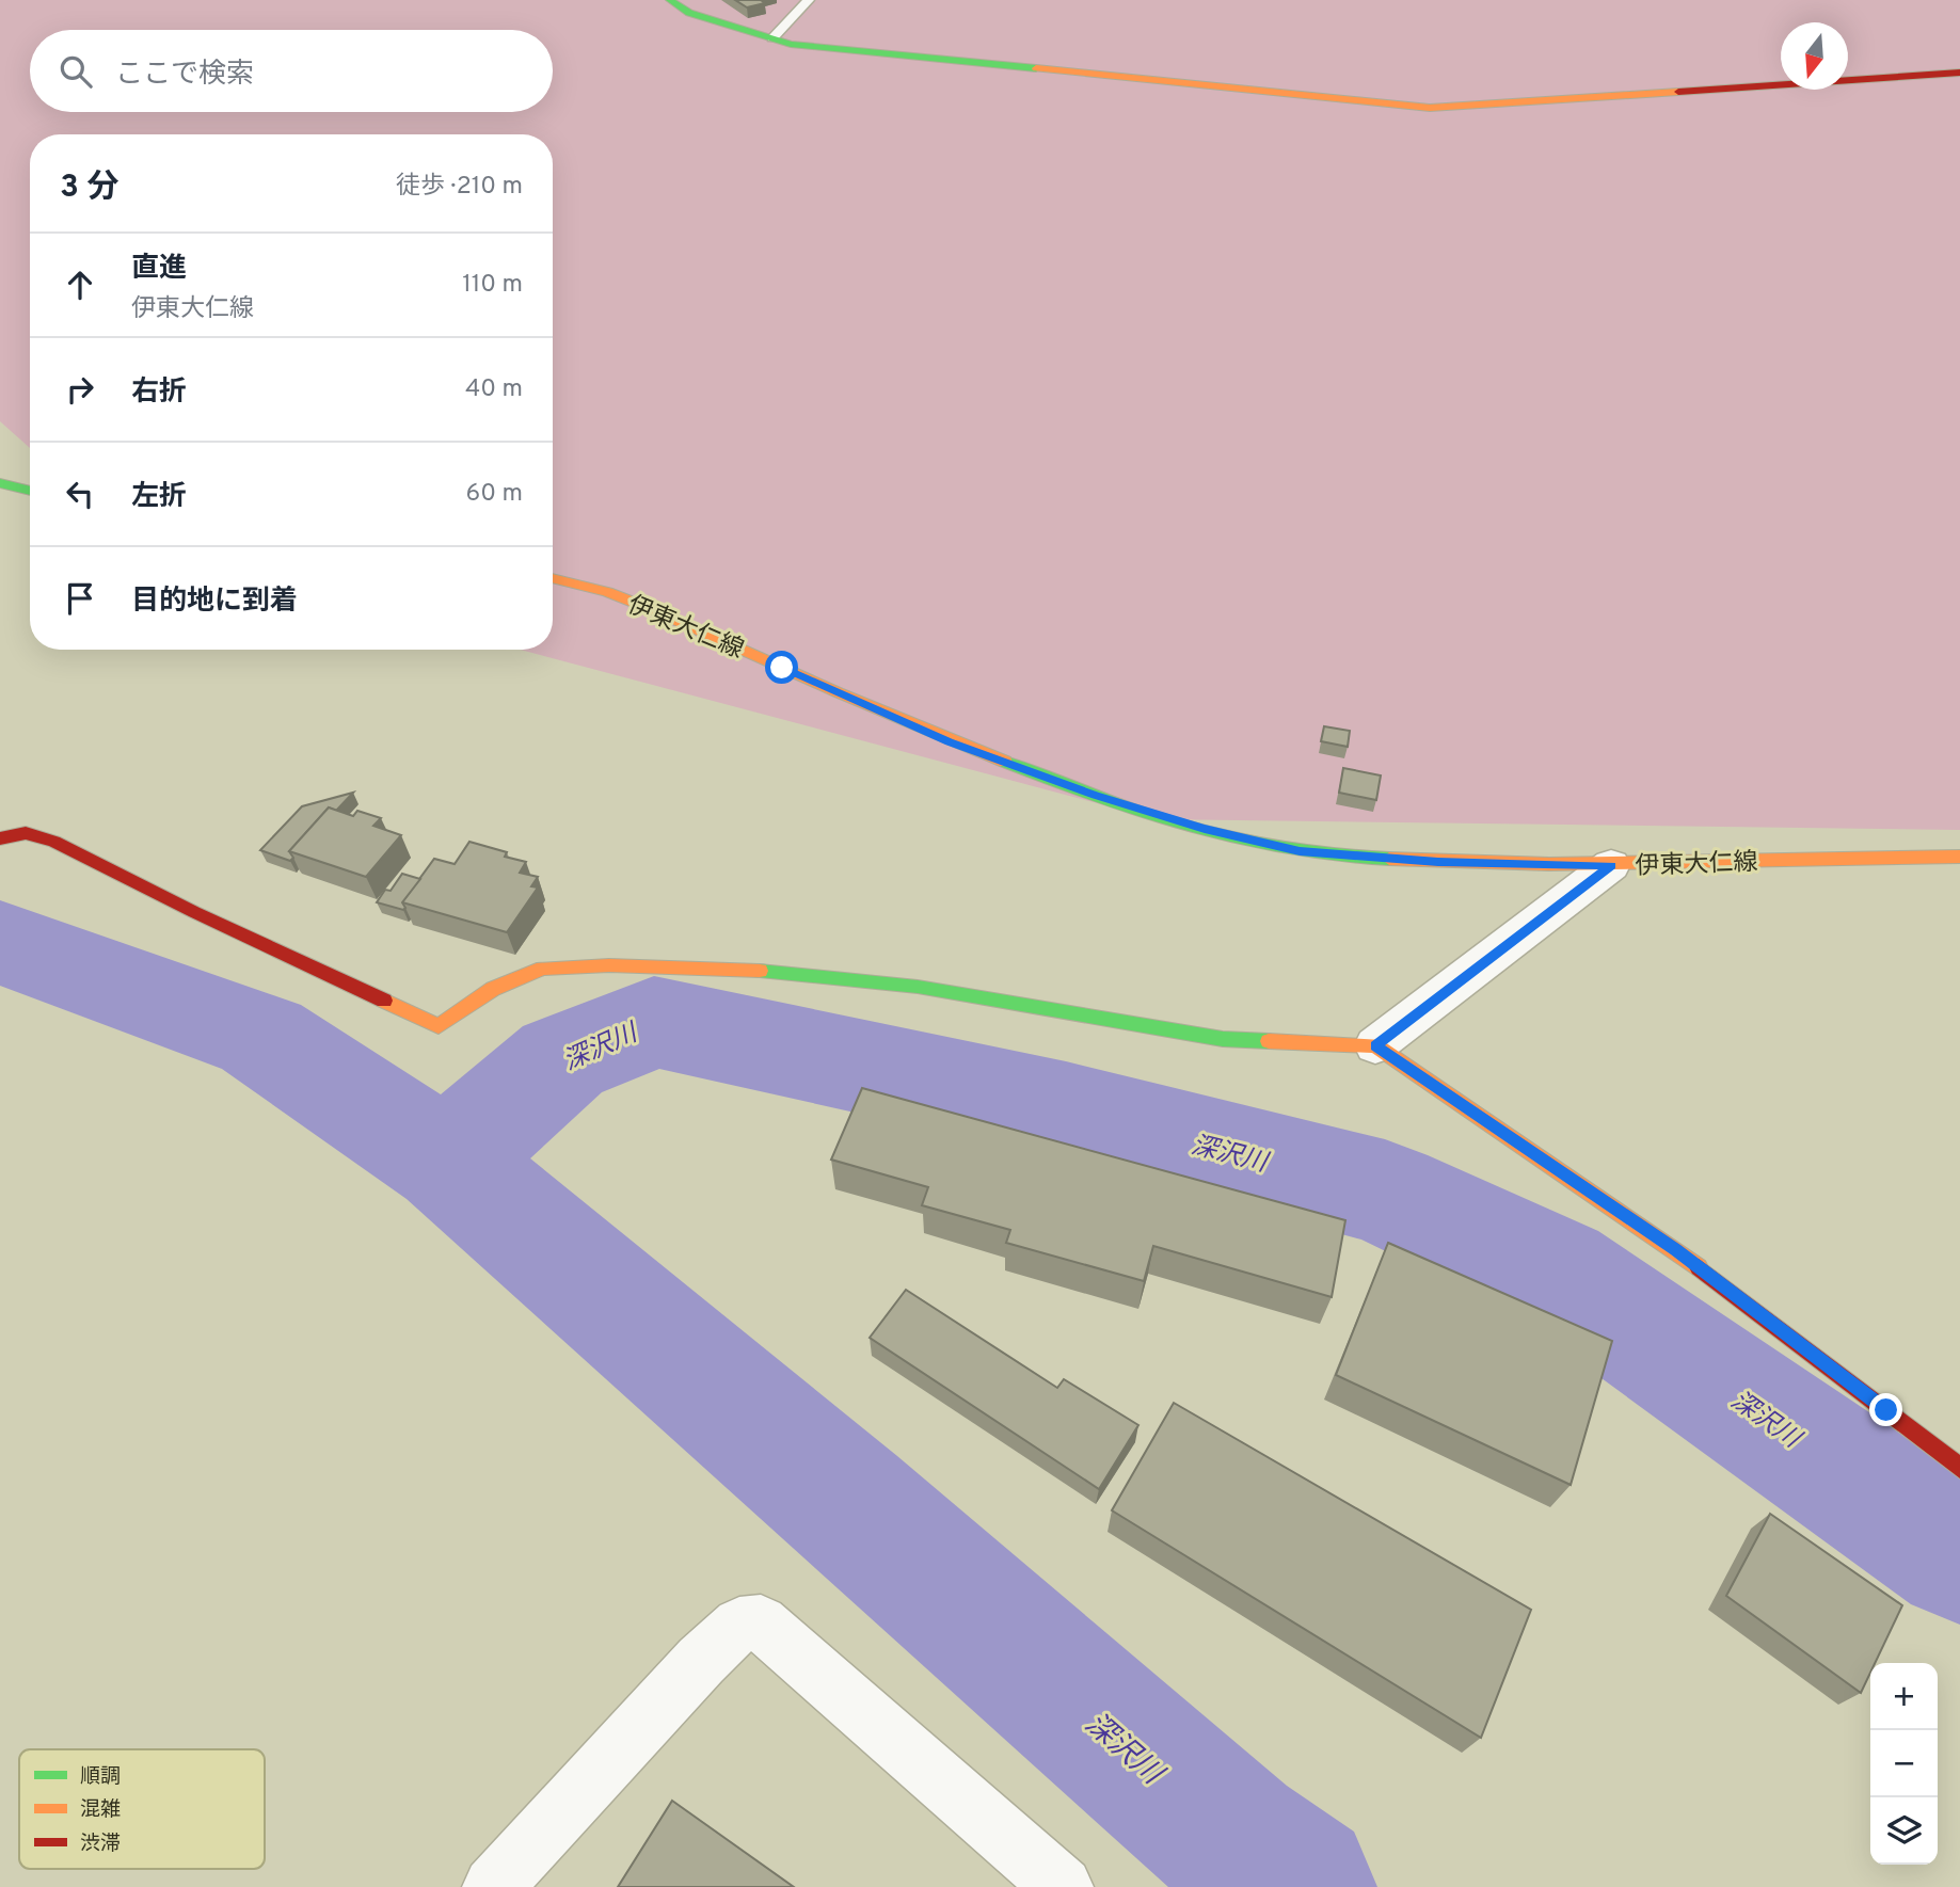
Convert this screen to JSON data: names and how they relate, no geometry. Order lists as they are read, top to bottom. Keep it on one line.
{"streets":{"street":["伊東大仁線"]},"water":["深沢川"],"legend":["順調","混雑","渋滞"],"north":"bottom","page":{"search":"ここで検索","heading":["3 分","徒歩 · 210 m"],"list":[["直進","伊東大仁線","110 m"],["右折","40 m"],["左折","60 m"],"目的地に到着"],"map_buttons":["+","−"]}}
